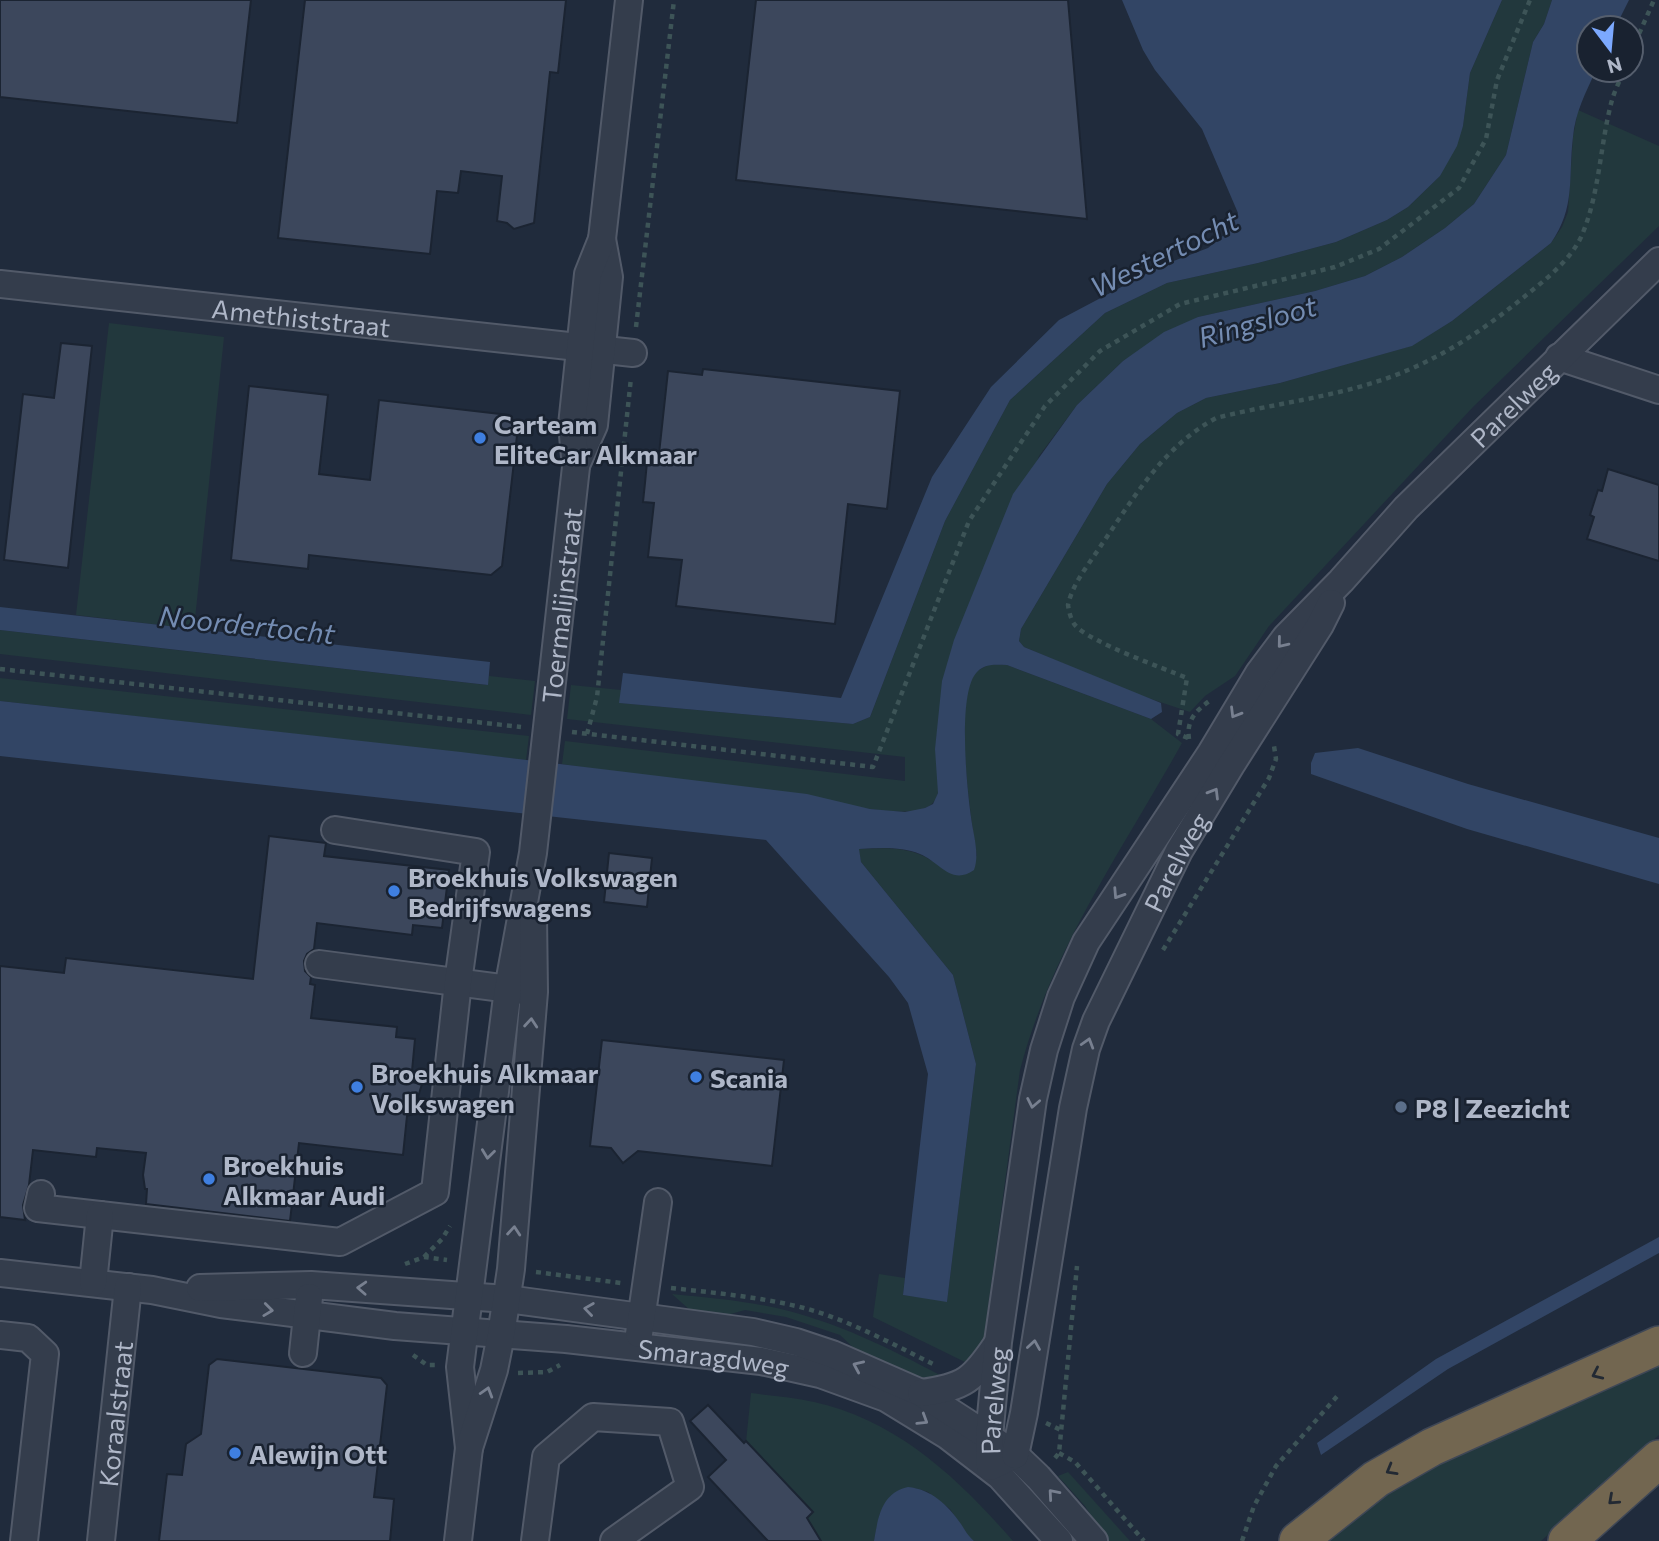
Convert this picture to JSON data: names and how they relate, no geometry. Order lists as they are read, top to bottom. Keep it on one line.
{"streets":{"street":["Amethiststraat","Parelweg","Toermalijnstraat","Smaragdweg","Koraalstraat"]},"crossings":[["Amethiststraat","Toermalijnstraat"],["Parelweg","Smaragdweg"],["Smaragdweg","Koraalstraat"]],"water":["Westertocht","Ringsloot","Noordertocht"],"places":["Carteam EliteCar Alkmaar","Broekhuis Volkswagen Bedrijfswagens","Scania","Broekhuis Alkmaar Volkswagen","P8 | Zeezicht","Broekhuis Alkmaar Audi","Alewijn Ott"],"north":"bottom"}
